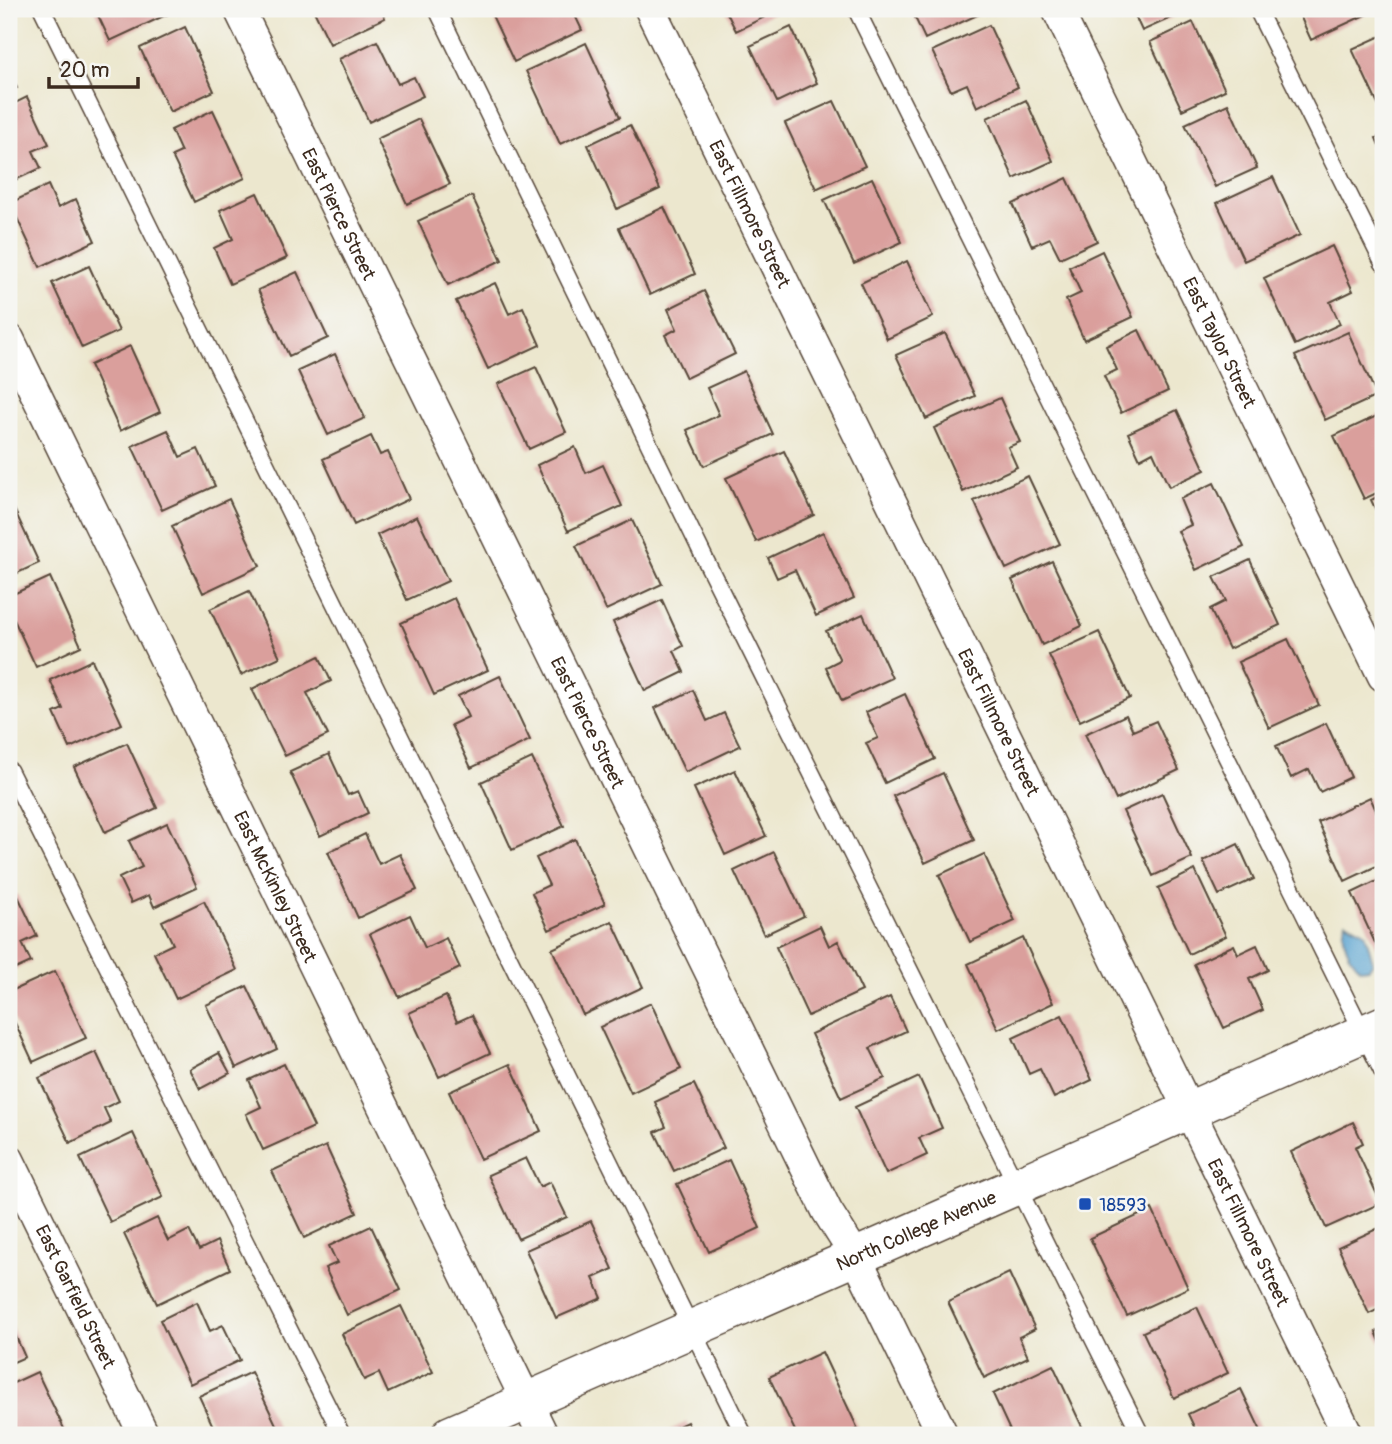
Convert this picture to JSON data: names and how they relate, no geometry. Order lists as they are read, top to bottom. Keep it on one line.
{"streets":{"street":["East Fillmore Street","East Pierce Street","East Taylor Street","East McKinley Street","North College Avenue","East Garfield Street"]},"crossings":[["East Fillmore Street","North College Avenue"],["East Pierce Street","North College Avenue"],["East McKinley Street","North College Avenue"]],"places":{"transit":["18593"]},"scale_bar":"20 m"}
